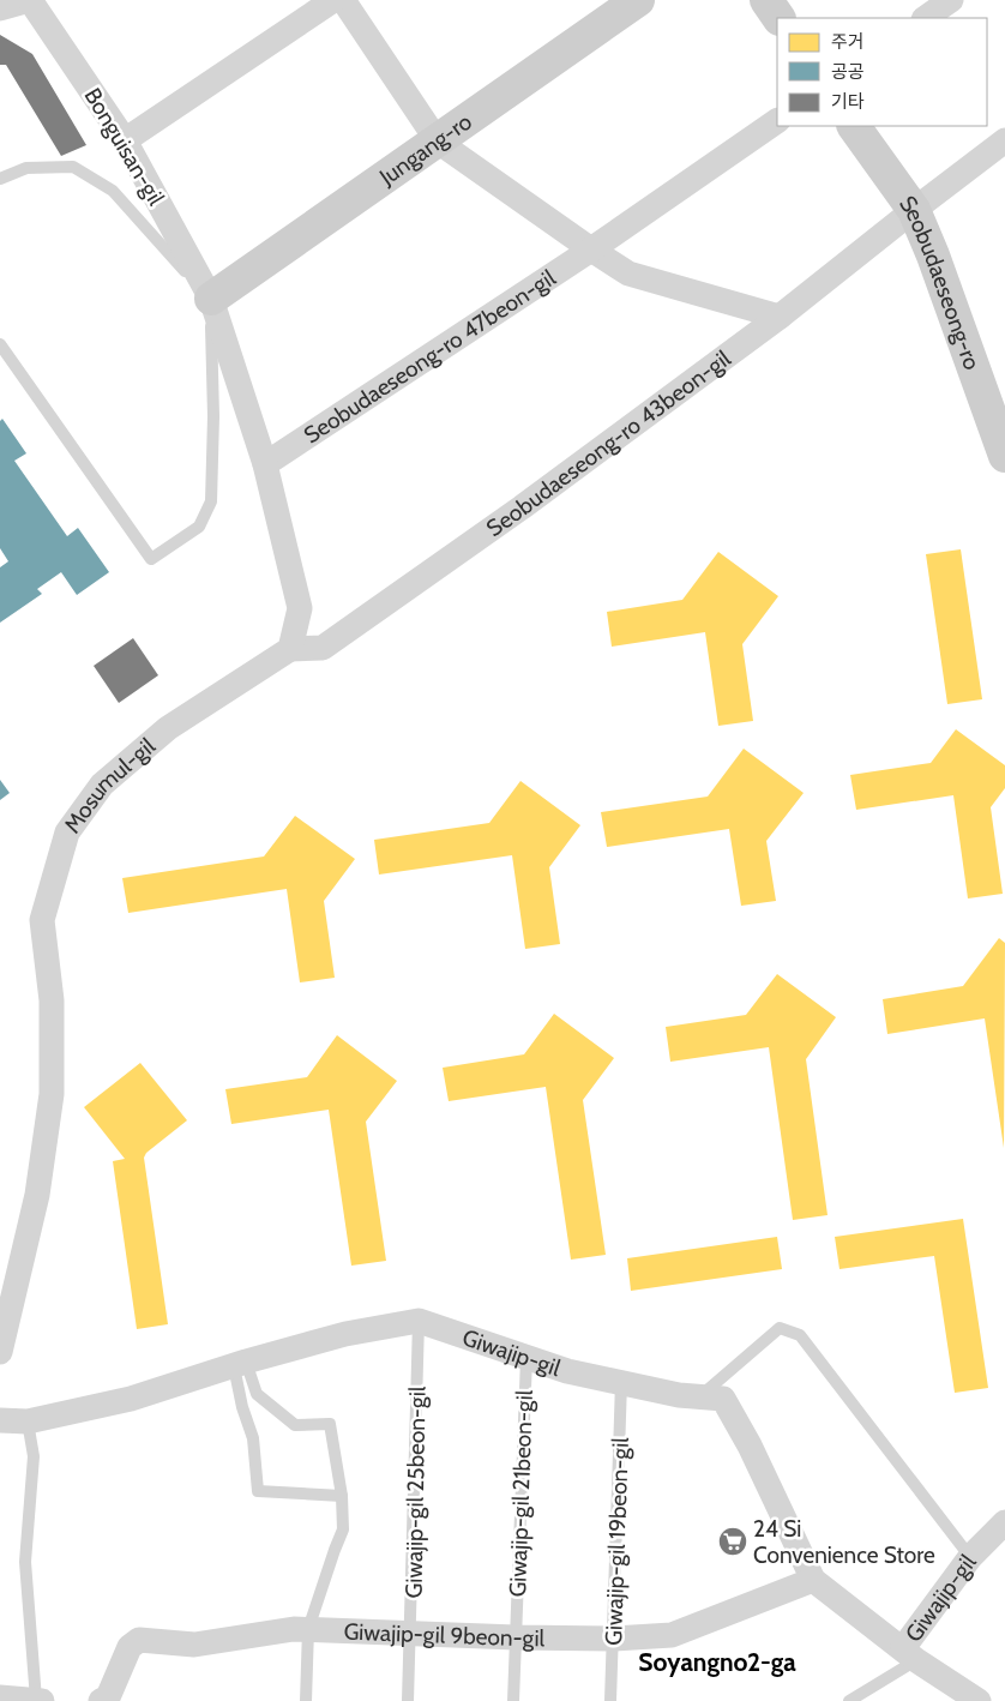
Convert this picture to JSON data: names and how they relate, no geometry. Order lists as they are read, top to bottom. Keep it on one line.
{"streets":{"street":["Bonguisan-gil","Jungang-ro","Seobudaeseong-ro","Seobudaeseong-ro 47beon-gil","Seobudaeseong-ro 43beon-gil","Mosumul-gil","Giwajip-gil","Giwajip-gil 9beon-gil"],"lane":["Giwajip-gil 25beon-gil","Giwajip-gil 21beon-gil","Giwajip-gil 19beon-gil"]},"crossings":[["Bonguisan-gil","Jungang-ro"],["Seobudaeseong-ro","Seobudaeseong-ro 43beon-gil"],["Seobudaeseong-ro 43beon-gil","Mosumul-gil"],["Giwajip-gil","Giwajip-gil 25beon-gil"],["Giwajip-gil","Giwajip-gil 21beon-gil"],["Giwajip-gil","Giwajip-gil 19beon-gil"],["Giwajip-gil","Giwajip-gil 9beon-gil"],["Giwajip-gil 25beon-gil","Giwajip-gil 9beon-gil"],["Giwajip-gil 21beon-gil","Giwajip-gil 9beon-gil"],["Giwajip-gil 19beon-gil","Giwajip-gil 9beon-gil"]],"districts":["Soyangno2-ga"],"places":{"supermarket":["24 Si Convenience Store"]},"legend":["주거","공공","기타"]}
